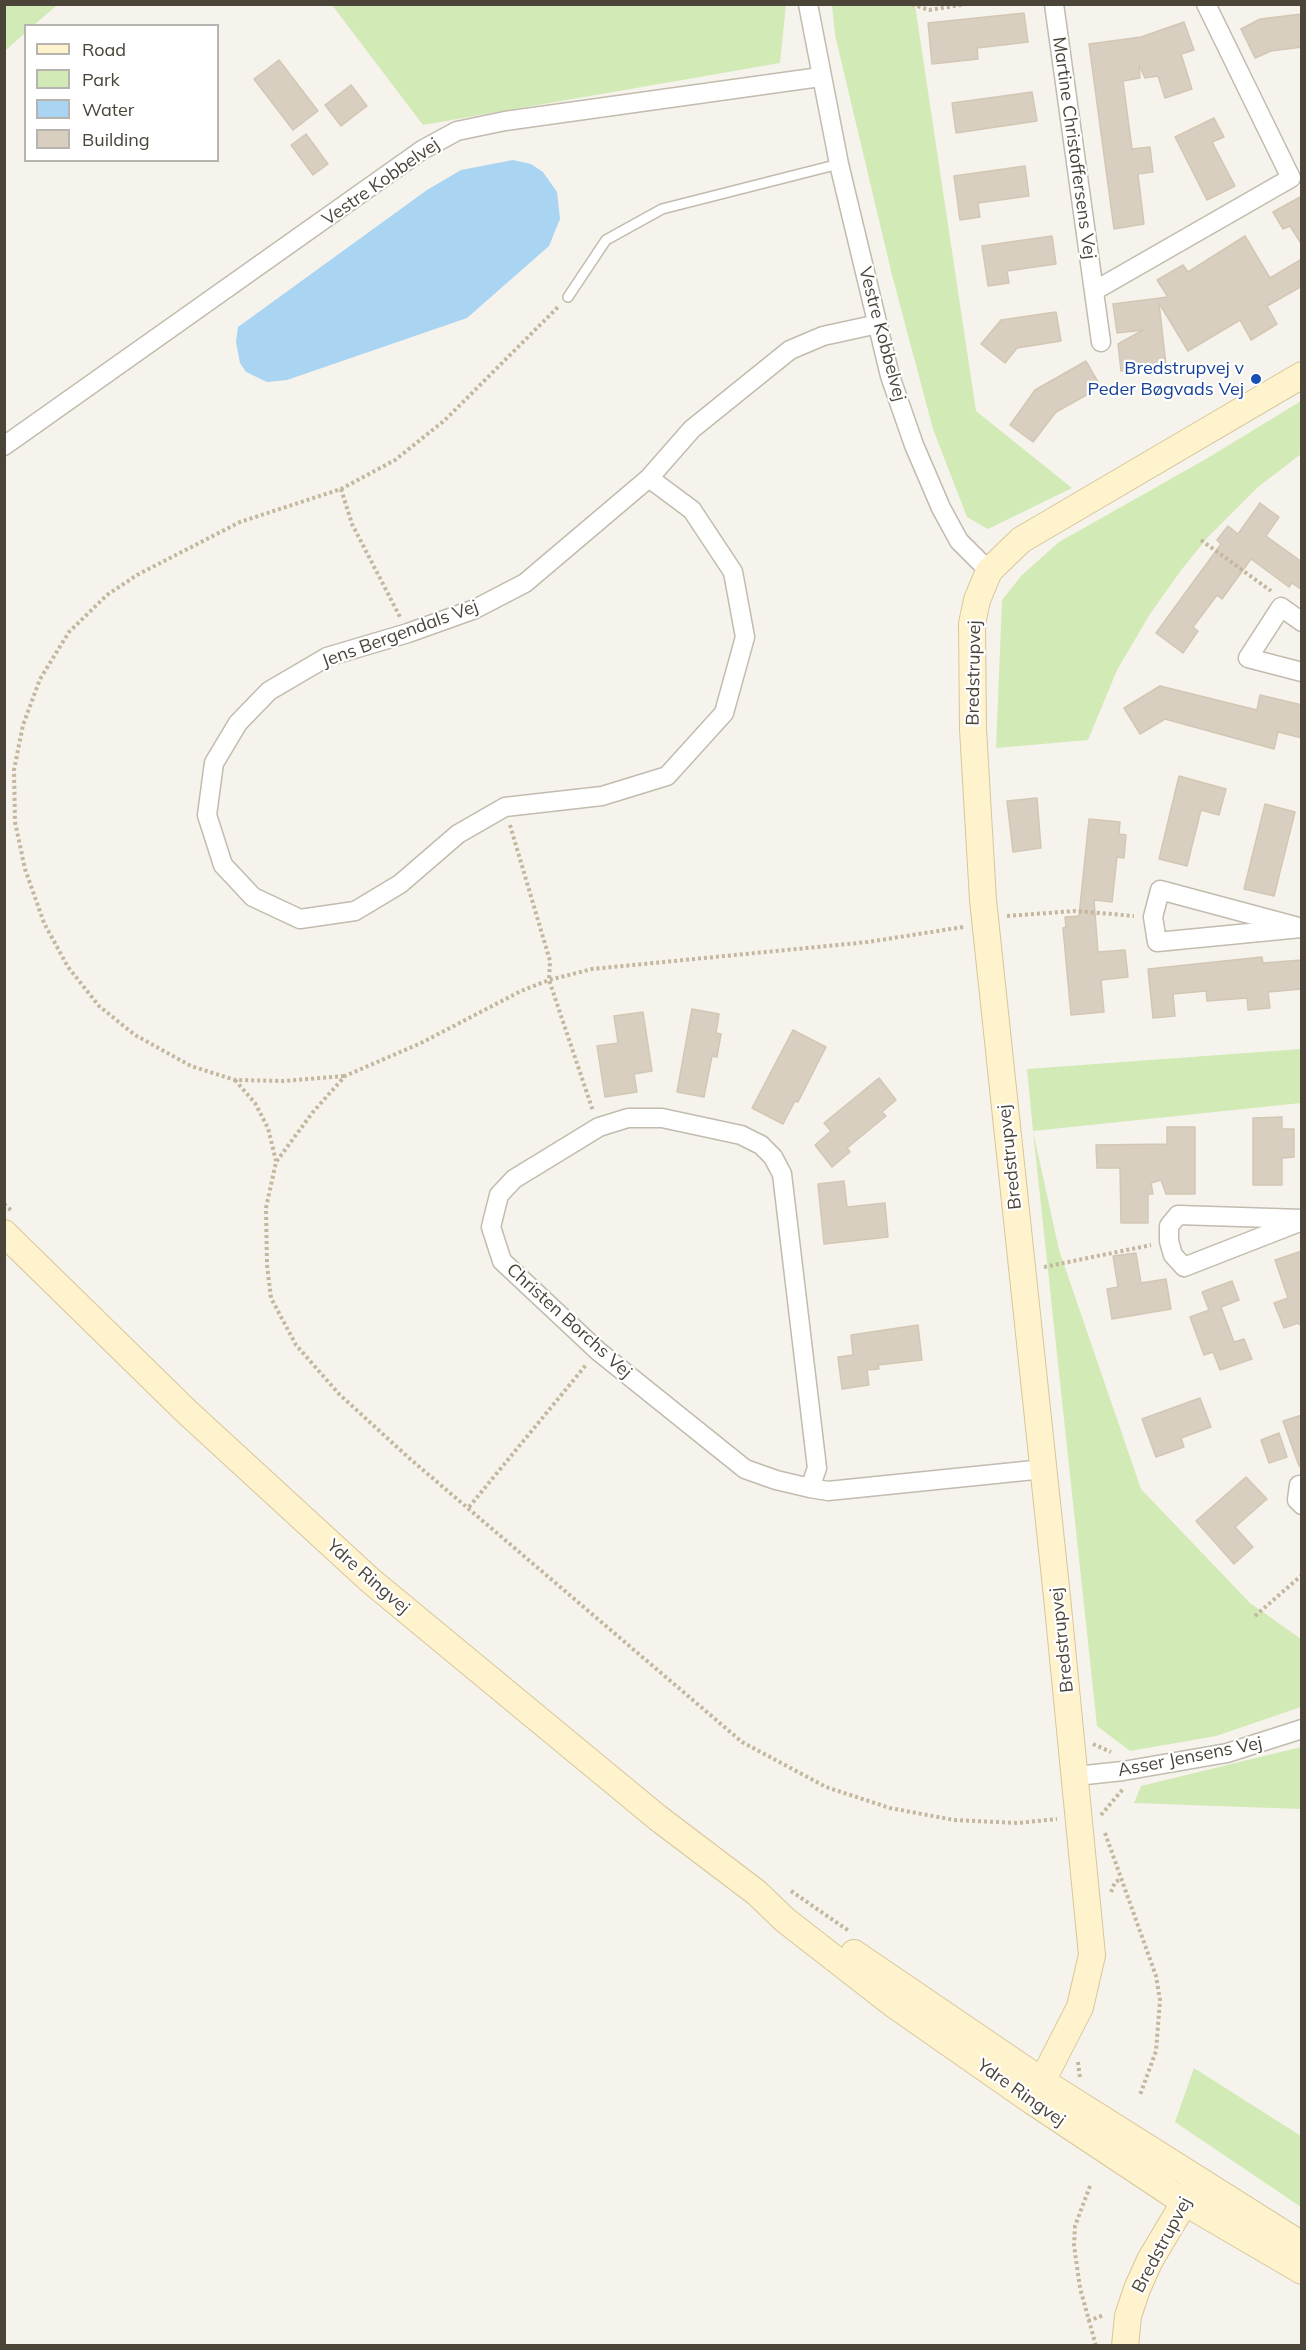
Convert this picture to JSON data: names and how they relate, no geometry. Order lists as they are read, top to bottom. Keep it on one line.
{"streets":{"street":["Martine Christoffersens Vej","Vestre Kobbelvej","Jens Bergendals Vej","Bredstrupvej","Christen Borchs Vej","Ydre Ringvej","Asser Jensens Vej"]},"crossings":[["Vestre Kobbelvej","Jens Bergendals Vej"],["Vestre Kobbelvej","Bredstrupvej"],["Bredstrupvej","Christen Borchs Vej"],["Bredstrupvej","Ydre Ringvej"],["Bredstrupvej","Asser Jensens Vej"]],"places":["Bredstrupvej v Peder Bøgvads Vej"],"legend":["Road","Park","Water","Building"]}
